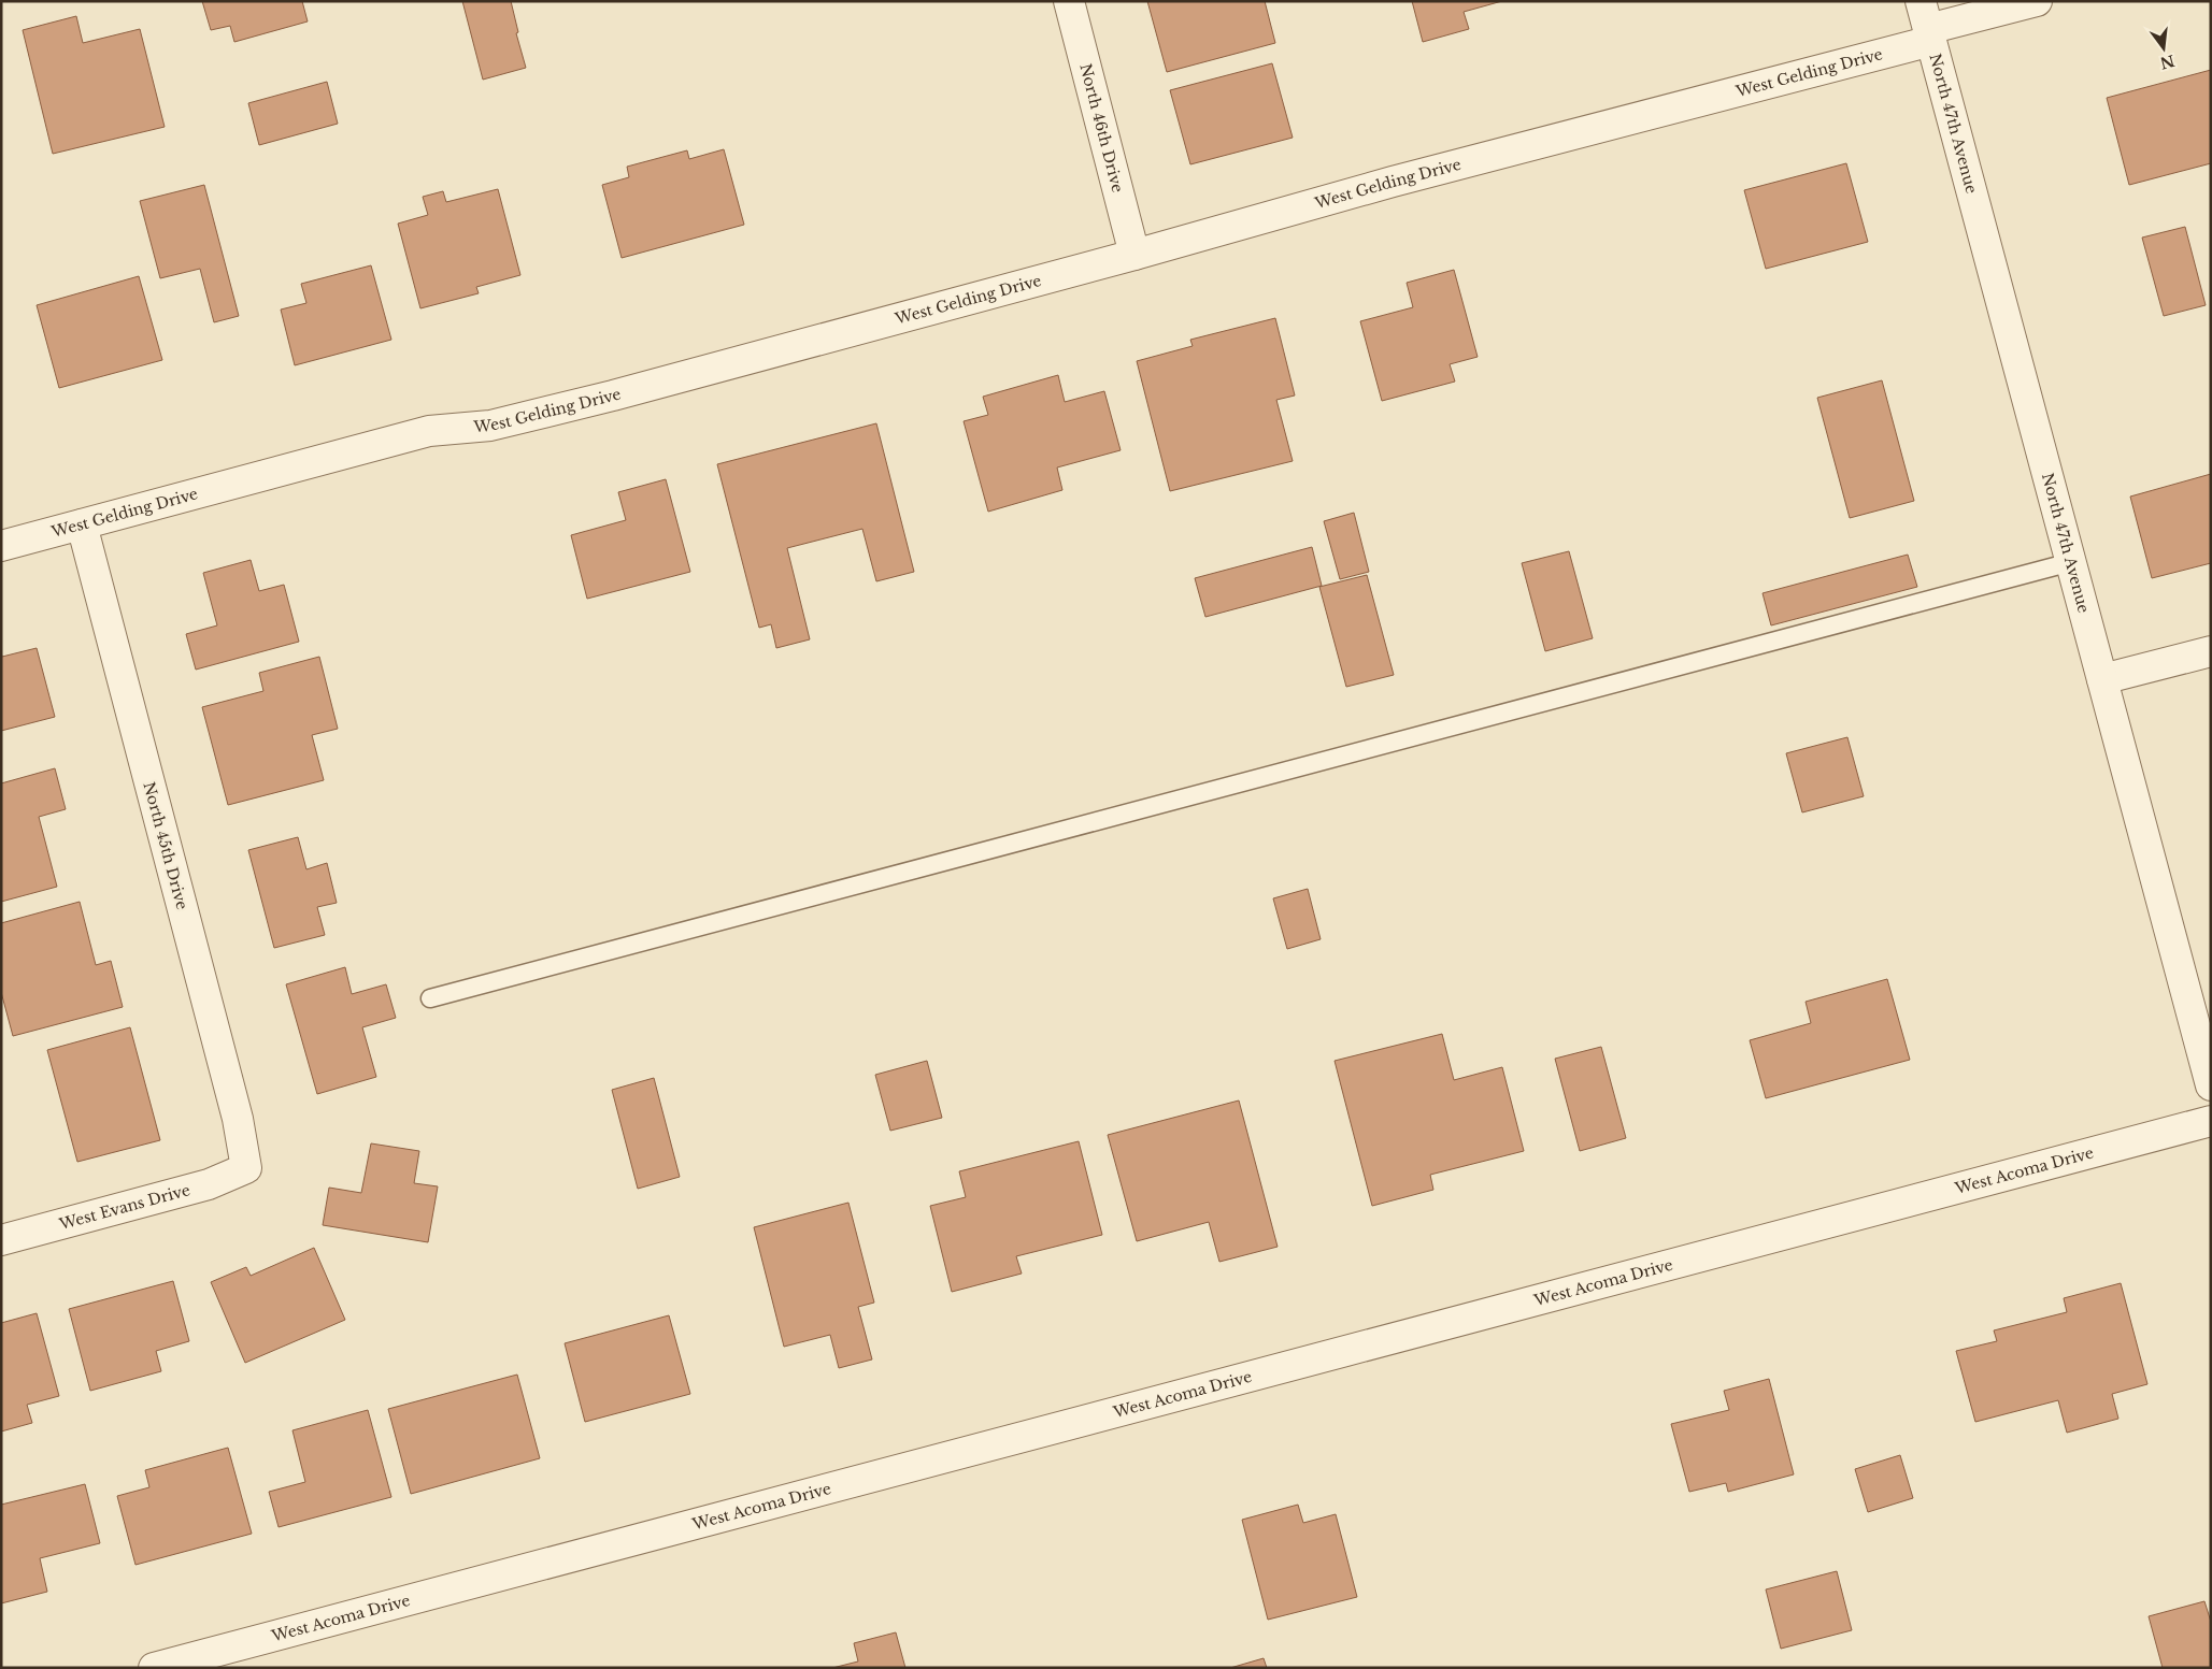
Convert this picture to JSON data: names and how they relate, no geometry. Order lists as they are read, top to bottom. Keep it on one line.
{"streets":{"street":["West Gelding Drive","North 47th Avenue","North 46th Drive","North 45th Drive","West Acoma Drive","West Evans Drive"]},"crossings":[["West Gelding Drive","North 47th Avenue"],["West Gelding Drive","North 46th Drive"],["West Gelding Drive","North 45th Drive"],["North 45th Drive","West Evans Drive"]],"north":"bottom"}
